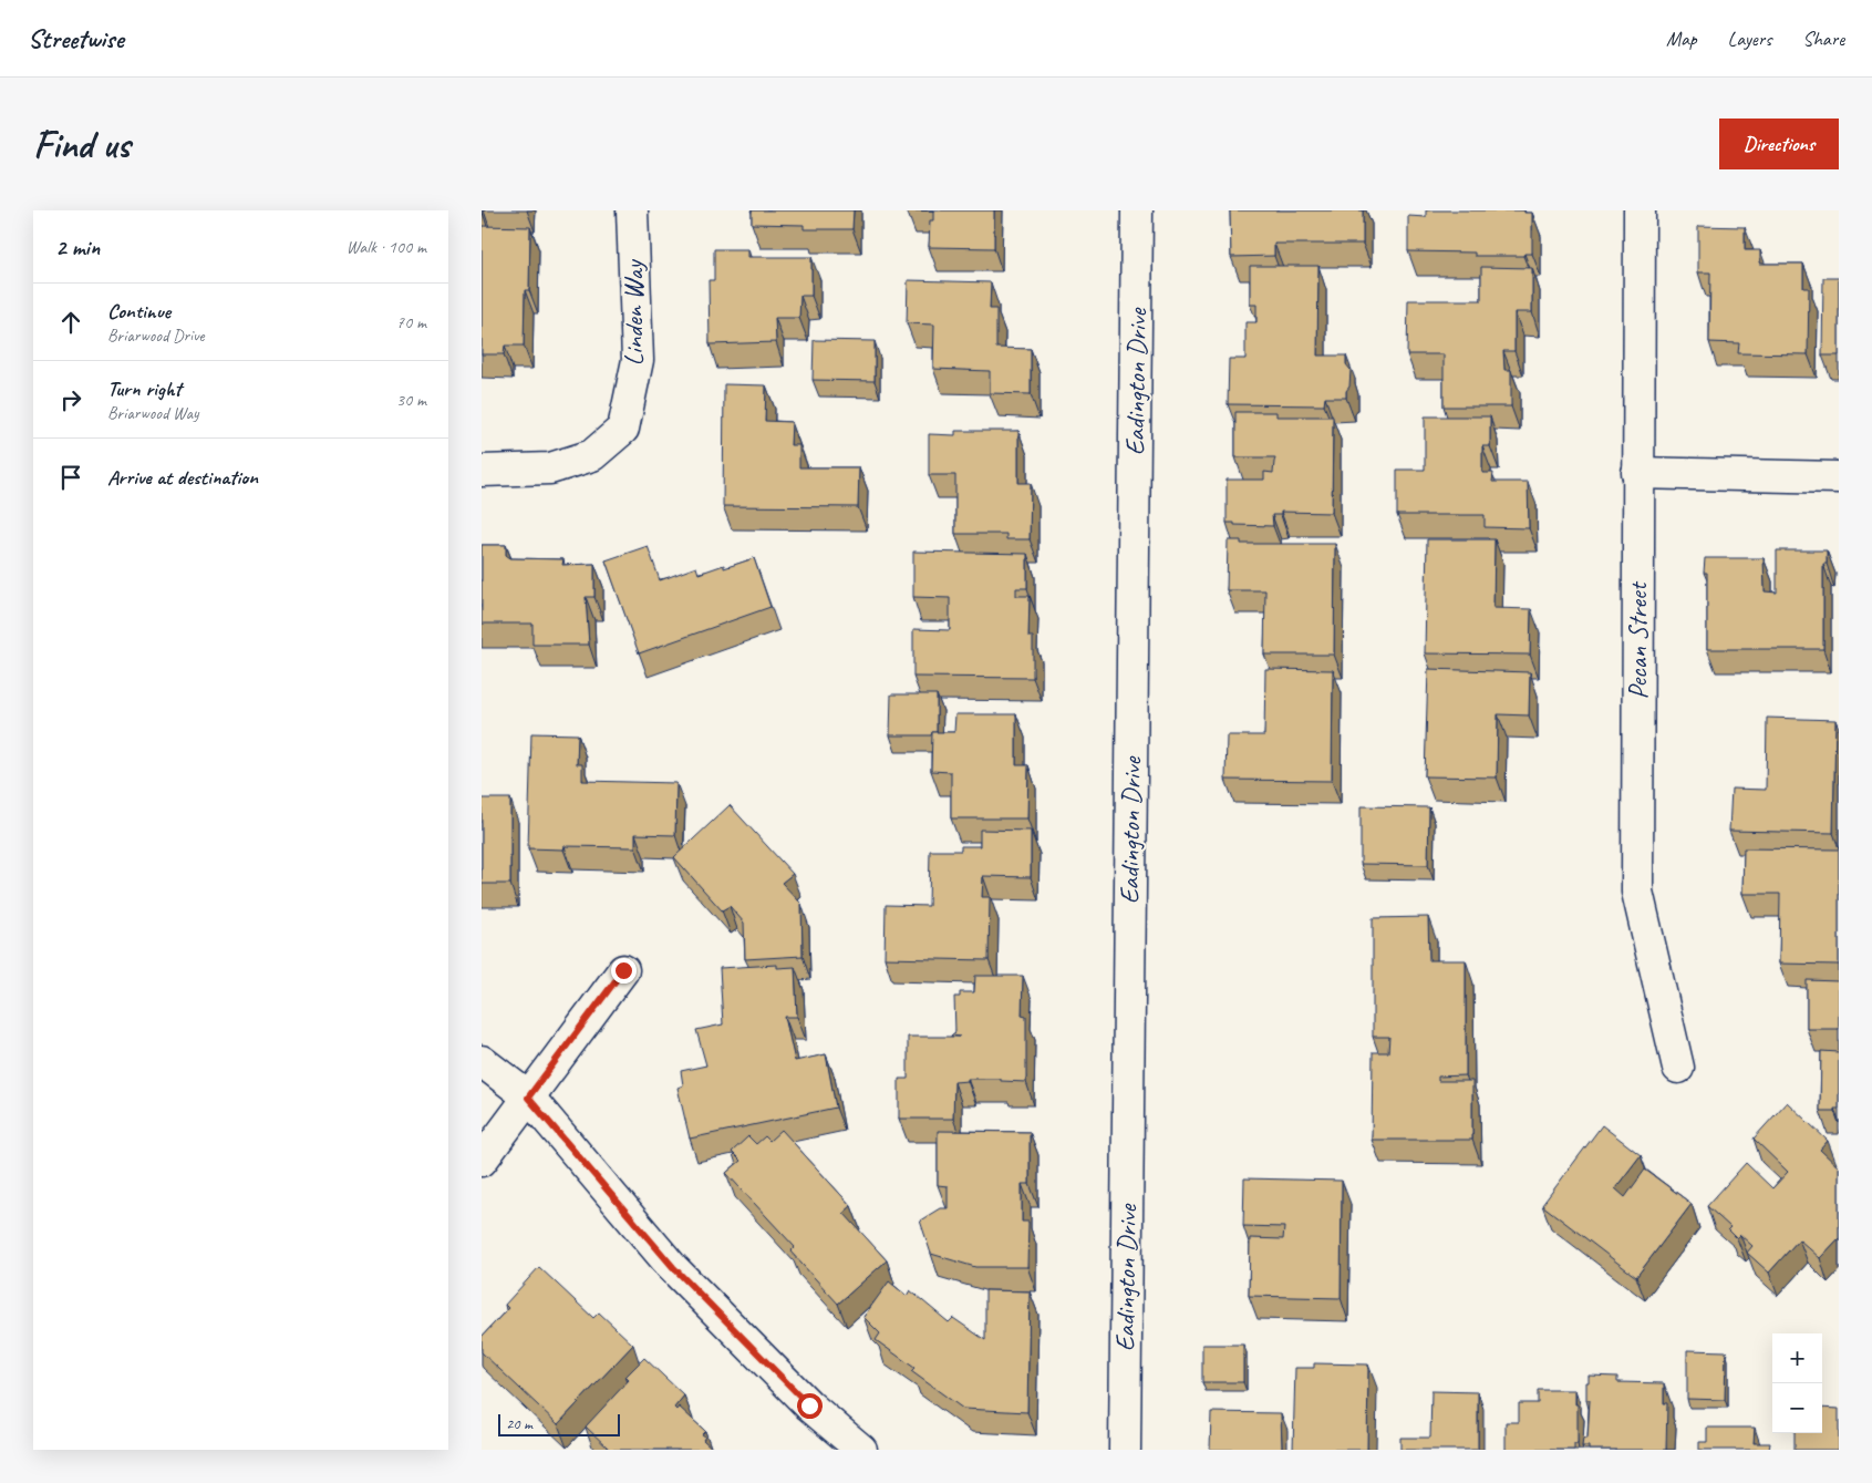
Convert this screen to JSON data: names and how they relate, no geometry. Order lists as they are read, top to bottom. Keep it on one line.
{"streets":{"street":["Linden Way","Eadington Drive","Pecan Street"]},"scale_bar":"20 m","page":{"header":"Streetwise","nav":["Map","Layers","Share"],"buttons":"Directions","title":"Find us","heading":["2 min","Walk · 100 m"],"list":[["Continue","Briarwood Drive","70 m"],["Turn right","Briarwood Way","30 m"],"Arrive at destination"],"map_buttons":["+","−"],"scale":"20 m"}}
